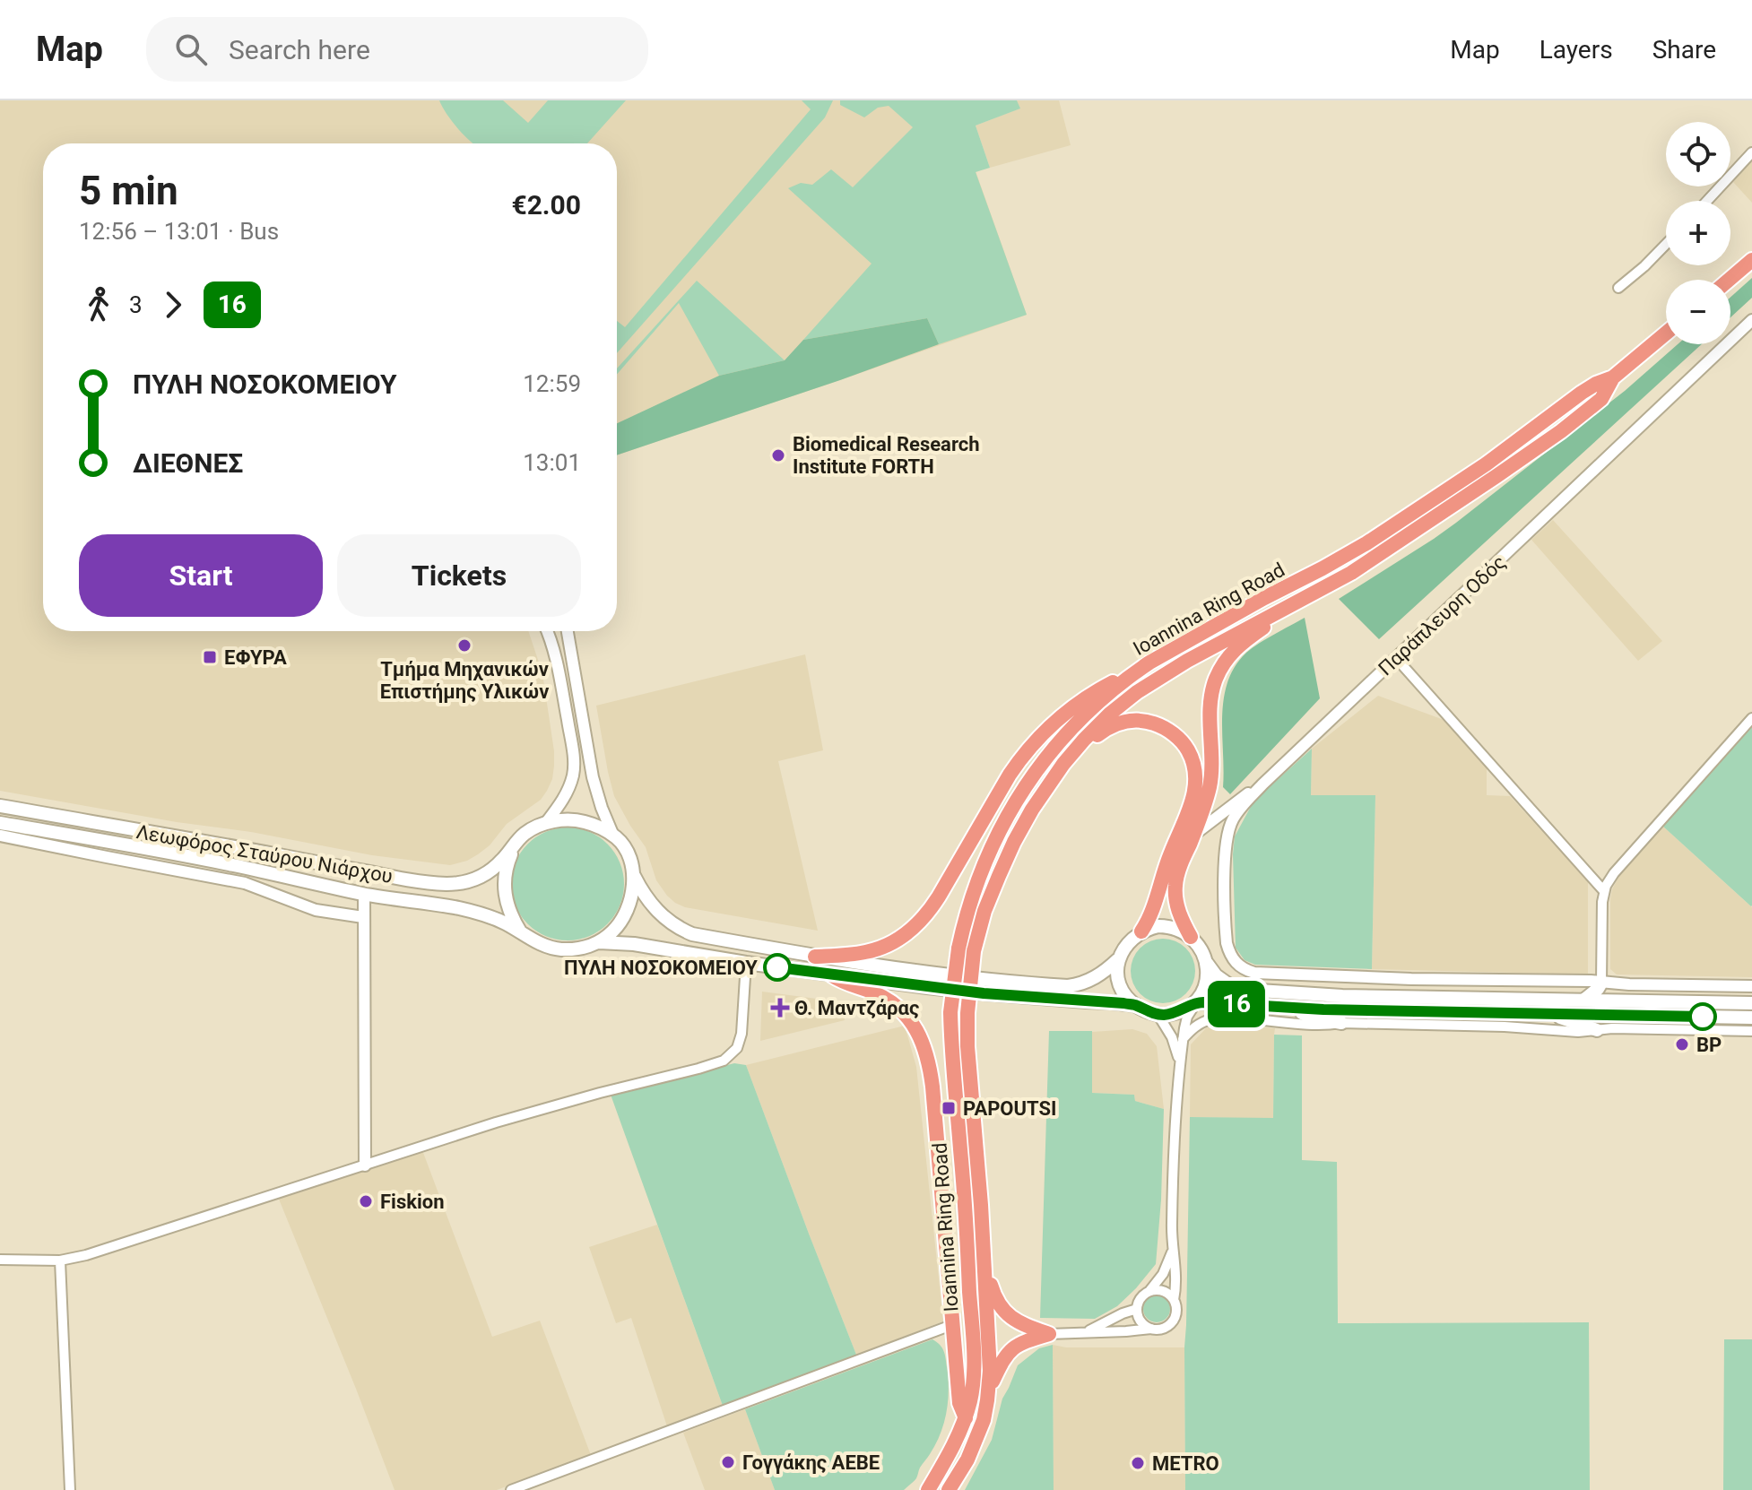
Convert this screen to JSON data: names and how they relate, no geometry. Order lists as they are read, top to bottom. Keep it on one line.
{"streets":{"highway":["Ioannina Ring Road"],"main road":["Λεωφόρος Σταύρου Νιάρχου"],"street":["Παράπλευρη Οδός"]},"places":{"other":["Biomedical Research Institute FORTH","Τμήμα Μηχανικών Επιστήμης Υλικών","ΠΥΛΗ ΝΟΣΟΚΟΜΕΙΟΥ","BP","Fiskion","Γογγάκης ΑΕΒΕ","METRO"],"transit":["ΕΦΥΡΑ","PAPOUTSI"],"health":["Θ. Μαντζάρας"]},"lines":["bus line 16"],"page":{"header":"Map","search":"Search here","nav":["Map","Layers","Share"],"on_map":"16","map_buttons":["+","−"],"heading":["5 min","12:56 – 13:01 · Bus","€2.00"],"legs":["3","16"],"list":[{"name":"ΠΥΛΗ ΝΟΣΟΚΟΜΕΙΟΥ","value":"12:59"},{"name":"ΔΙΕΘΝΕΣ","value":"13:01"}],"buttons":["Start","Tickets"]}}
